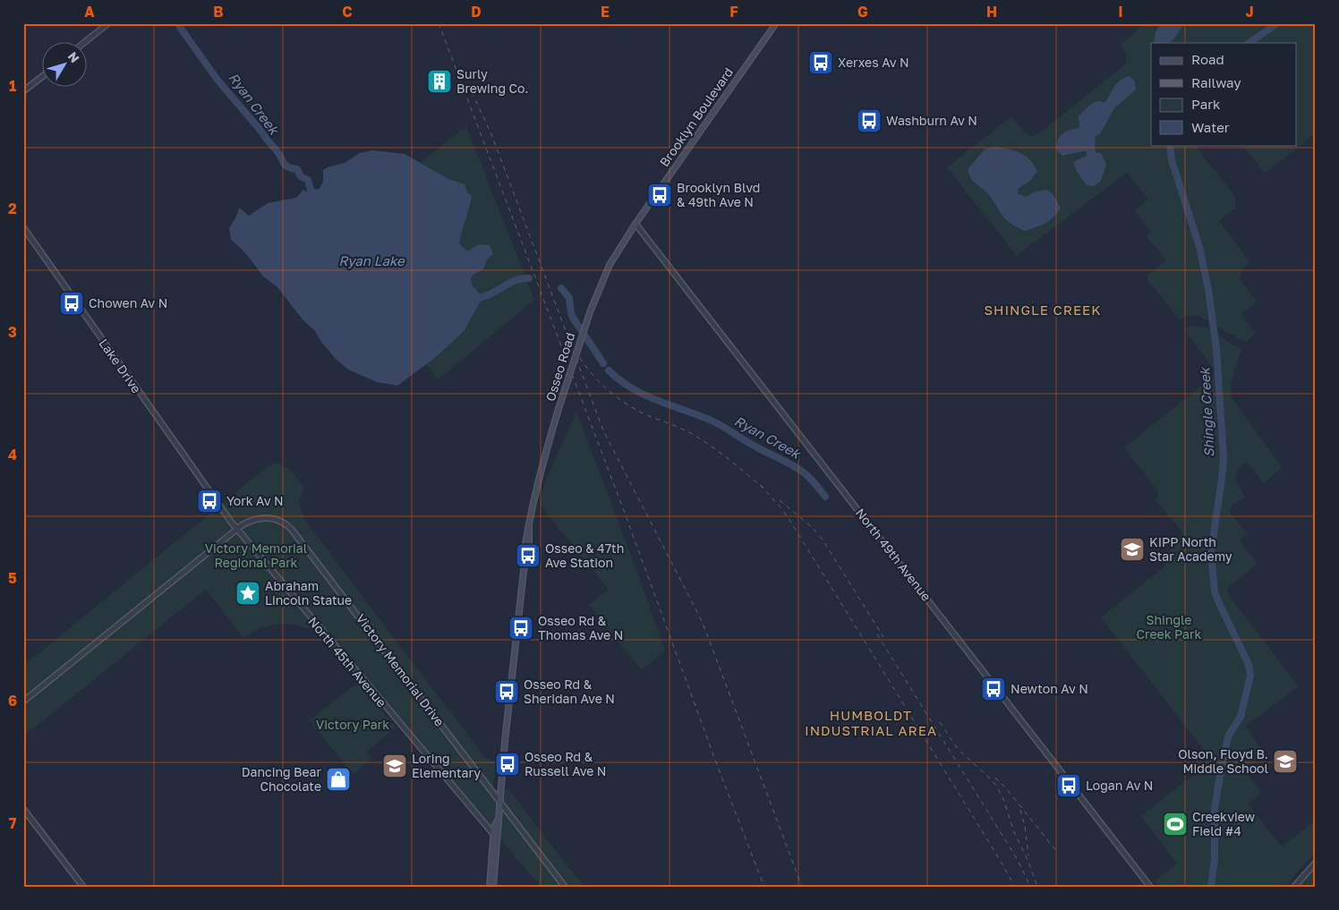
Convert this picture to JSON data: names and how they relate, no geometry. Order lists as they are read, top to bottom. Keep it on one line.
{"streets":{"main road":["Brooklyn Boulevard","Osseo Road"],"street":["Lake Drive","North 49th Avenue","North 45th Avenue","Victory Memorial Drive"]},"crossings":[["Brooklyn Boulevard","Osseo Road"],["Brooklyn Boulevard","North 49th Avenue"],["Lake Drive","North 45th Avenue"],["Osseo Road","North 49th Avenue"],["Osseo Road","North 45th Avenue"],["Osseo Road","Victory Memorial Drive"],["North 45th Avenue","Victory Memorial Drive"]],"districts":["SHINGLE CREEK","HUMBOLDT INDUSTRIAL AREA"],"water":["Ryan Creek","Ryan Lake","Shingle Creek"],"parks":["Victory Memorial Regional Park","Shingle Creek Park","Victory Park"],"places":{"bus stop":["Xerxes Av N","Washburn Av N","Brooklyn Blvd & 49th Ave N","Chowen Av N","York Av N","Osseo & 47th Ave Station","Osseo Rd & Thomas Ave N","Newton Av N","Osseo Rd & Sheridan Ave N","Osseo Rd & Russell Ave N","Logan Av N"],"building":["Surly Brewing Co."],"school or university":["KIPP North Star Academy","Olson, Floyd B. Middle School","Loring Elementary"],"place":["Abraham Lincoln Statue"],"shop":["Dancing Bear Chocolate"],"sports":["Creekview Field #4"]},"legend":["Road","Railway","Park","Water"],"north":"top right","grid":{"columns":["A","B","C","D","E","F","G","H","I","J"],"rows":["1","2","3","4","5","6","7"]}}
